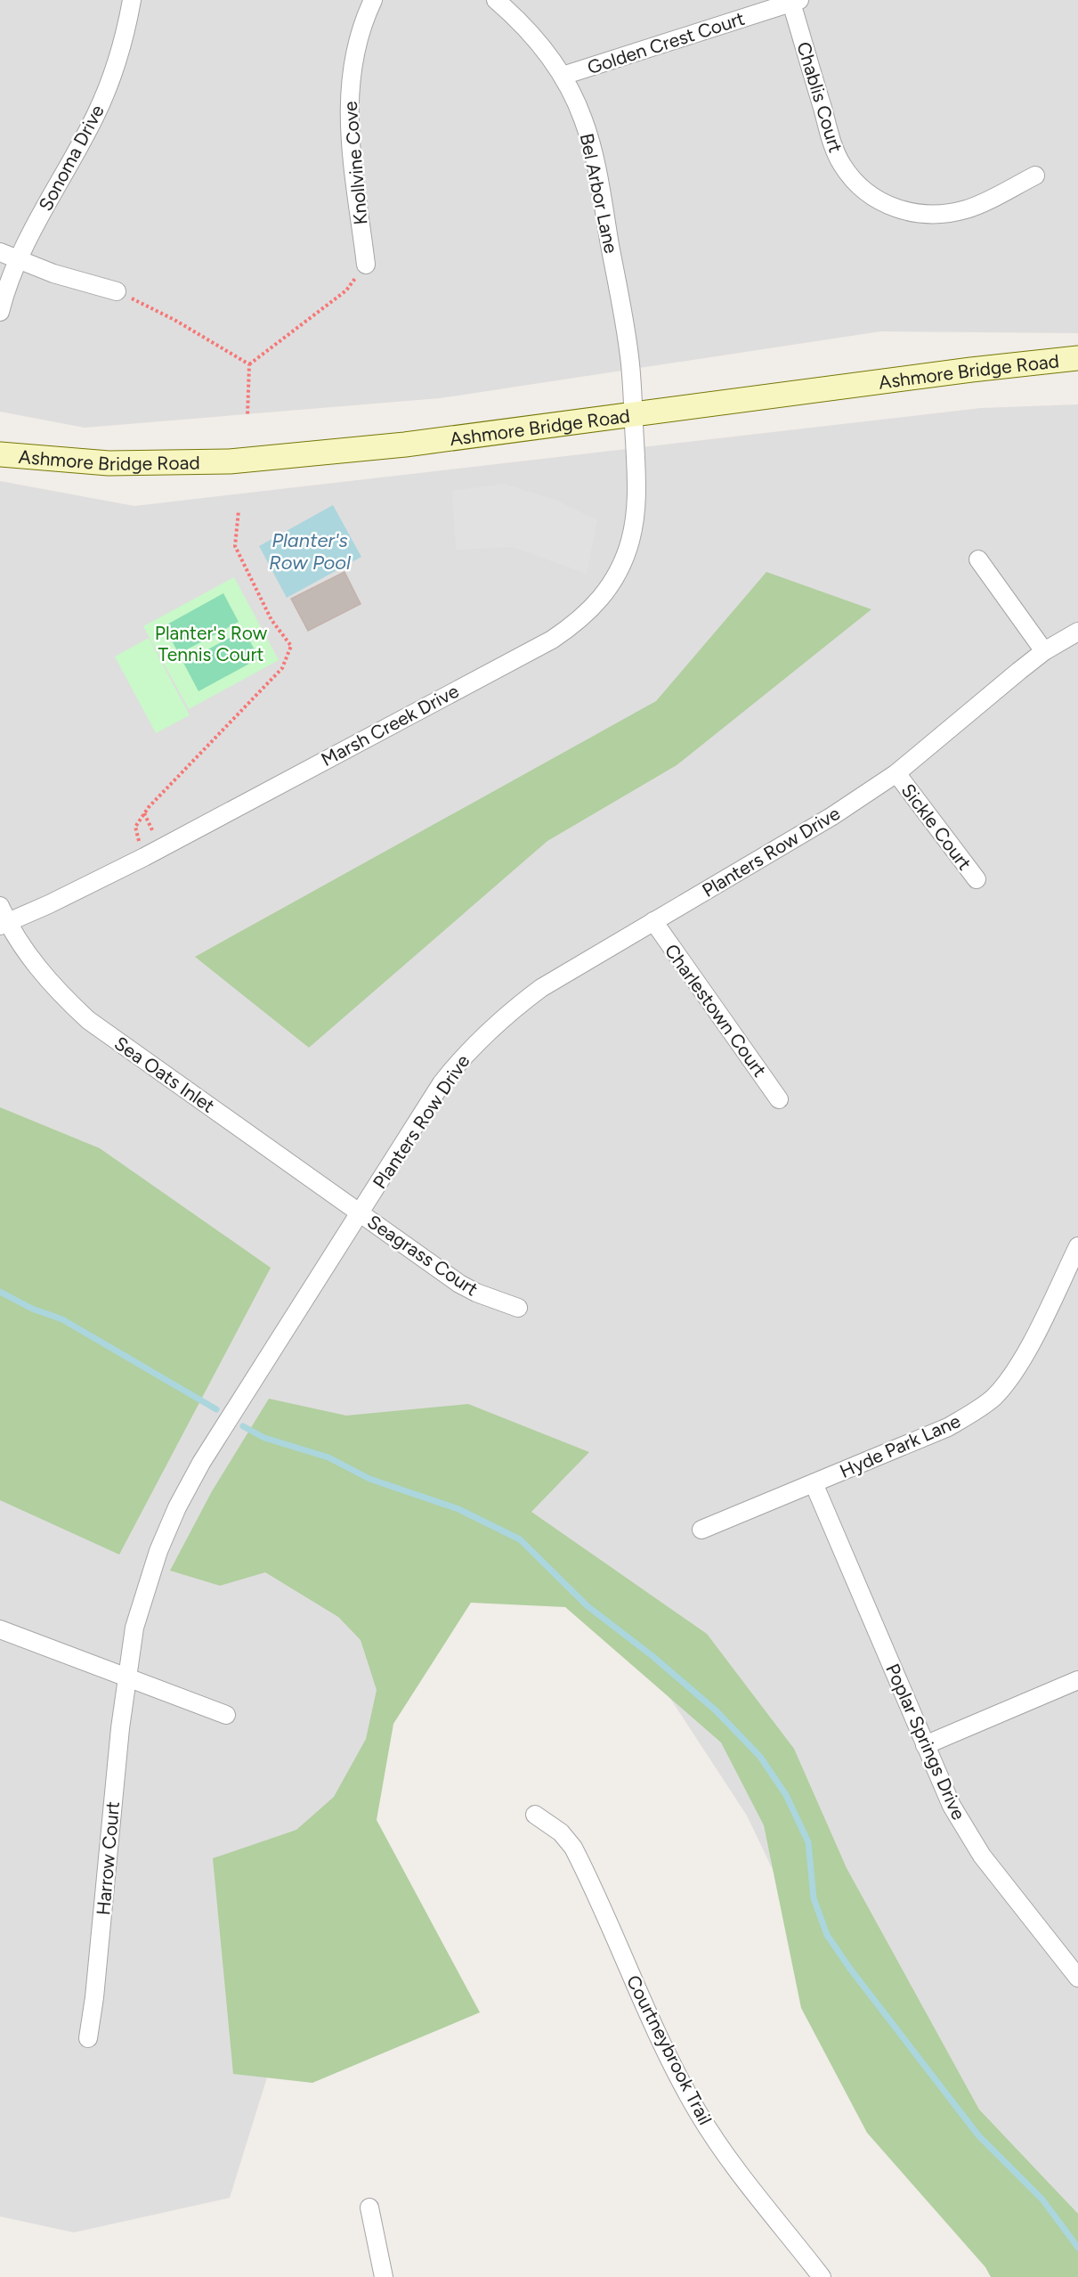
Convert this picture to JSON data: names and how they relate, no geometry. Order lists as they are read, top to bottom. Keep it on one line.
{"streets":{"main road":["Ashmore Bridge Road"],"street":["Golden Crest Court","Chablis Court","Sonoma Drive","Knollvine Cove","Bel Arbor Lane","Marsh Creek Drive","Sickle Court","Planters Row Drive","Charlestown Court","Sea Oats Inlet","Seagrass Court","Hyde Park Lane","Poplar Springs Drive","Harrow Court","Courtneybrook Trail"]},"crossings":[["Golden Crest Court","Chablis Court"],["Golden Crest Court","Bel Arbor Lane"],["Bel Arbor Lane","Ashmore Bridge Road"],["Bel Arbor Lane","Marsh Creek Drive"],["Ashmore Bridge Road","Marsh Creek Drive"],["Marsh Creek Drive","Sea Oats Inlet"],["Sickle Court","Planters Row Drive"],["Planters Row Drive","Charlestown Court"],["Planters Row Drive","Sea Oats Inlet"],["Planters Row Drive","Seagrass Court"],["Planters Row Drive","Harrow Court"],["Sea Oats Inlet","Seagrass Court"],["Hyde Park Lane","Poplar Springs Drive"]],"water":["Planter's Row Pool"],"parks":["Planter's Row Tennis Court"]}
